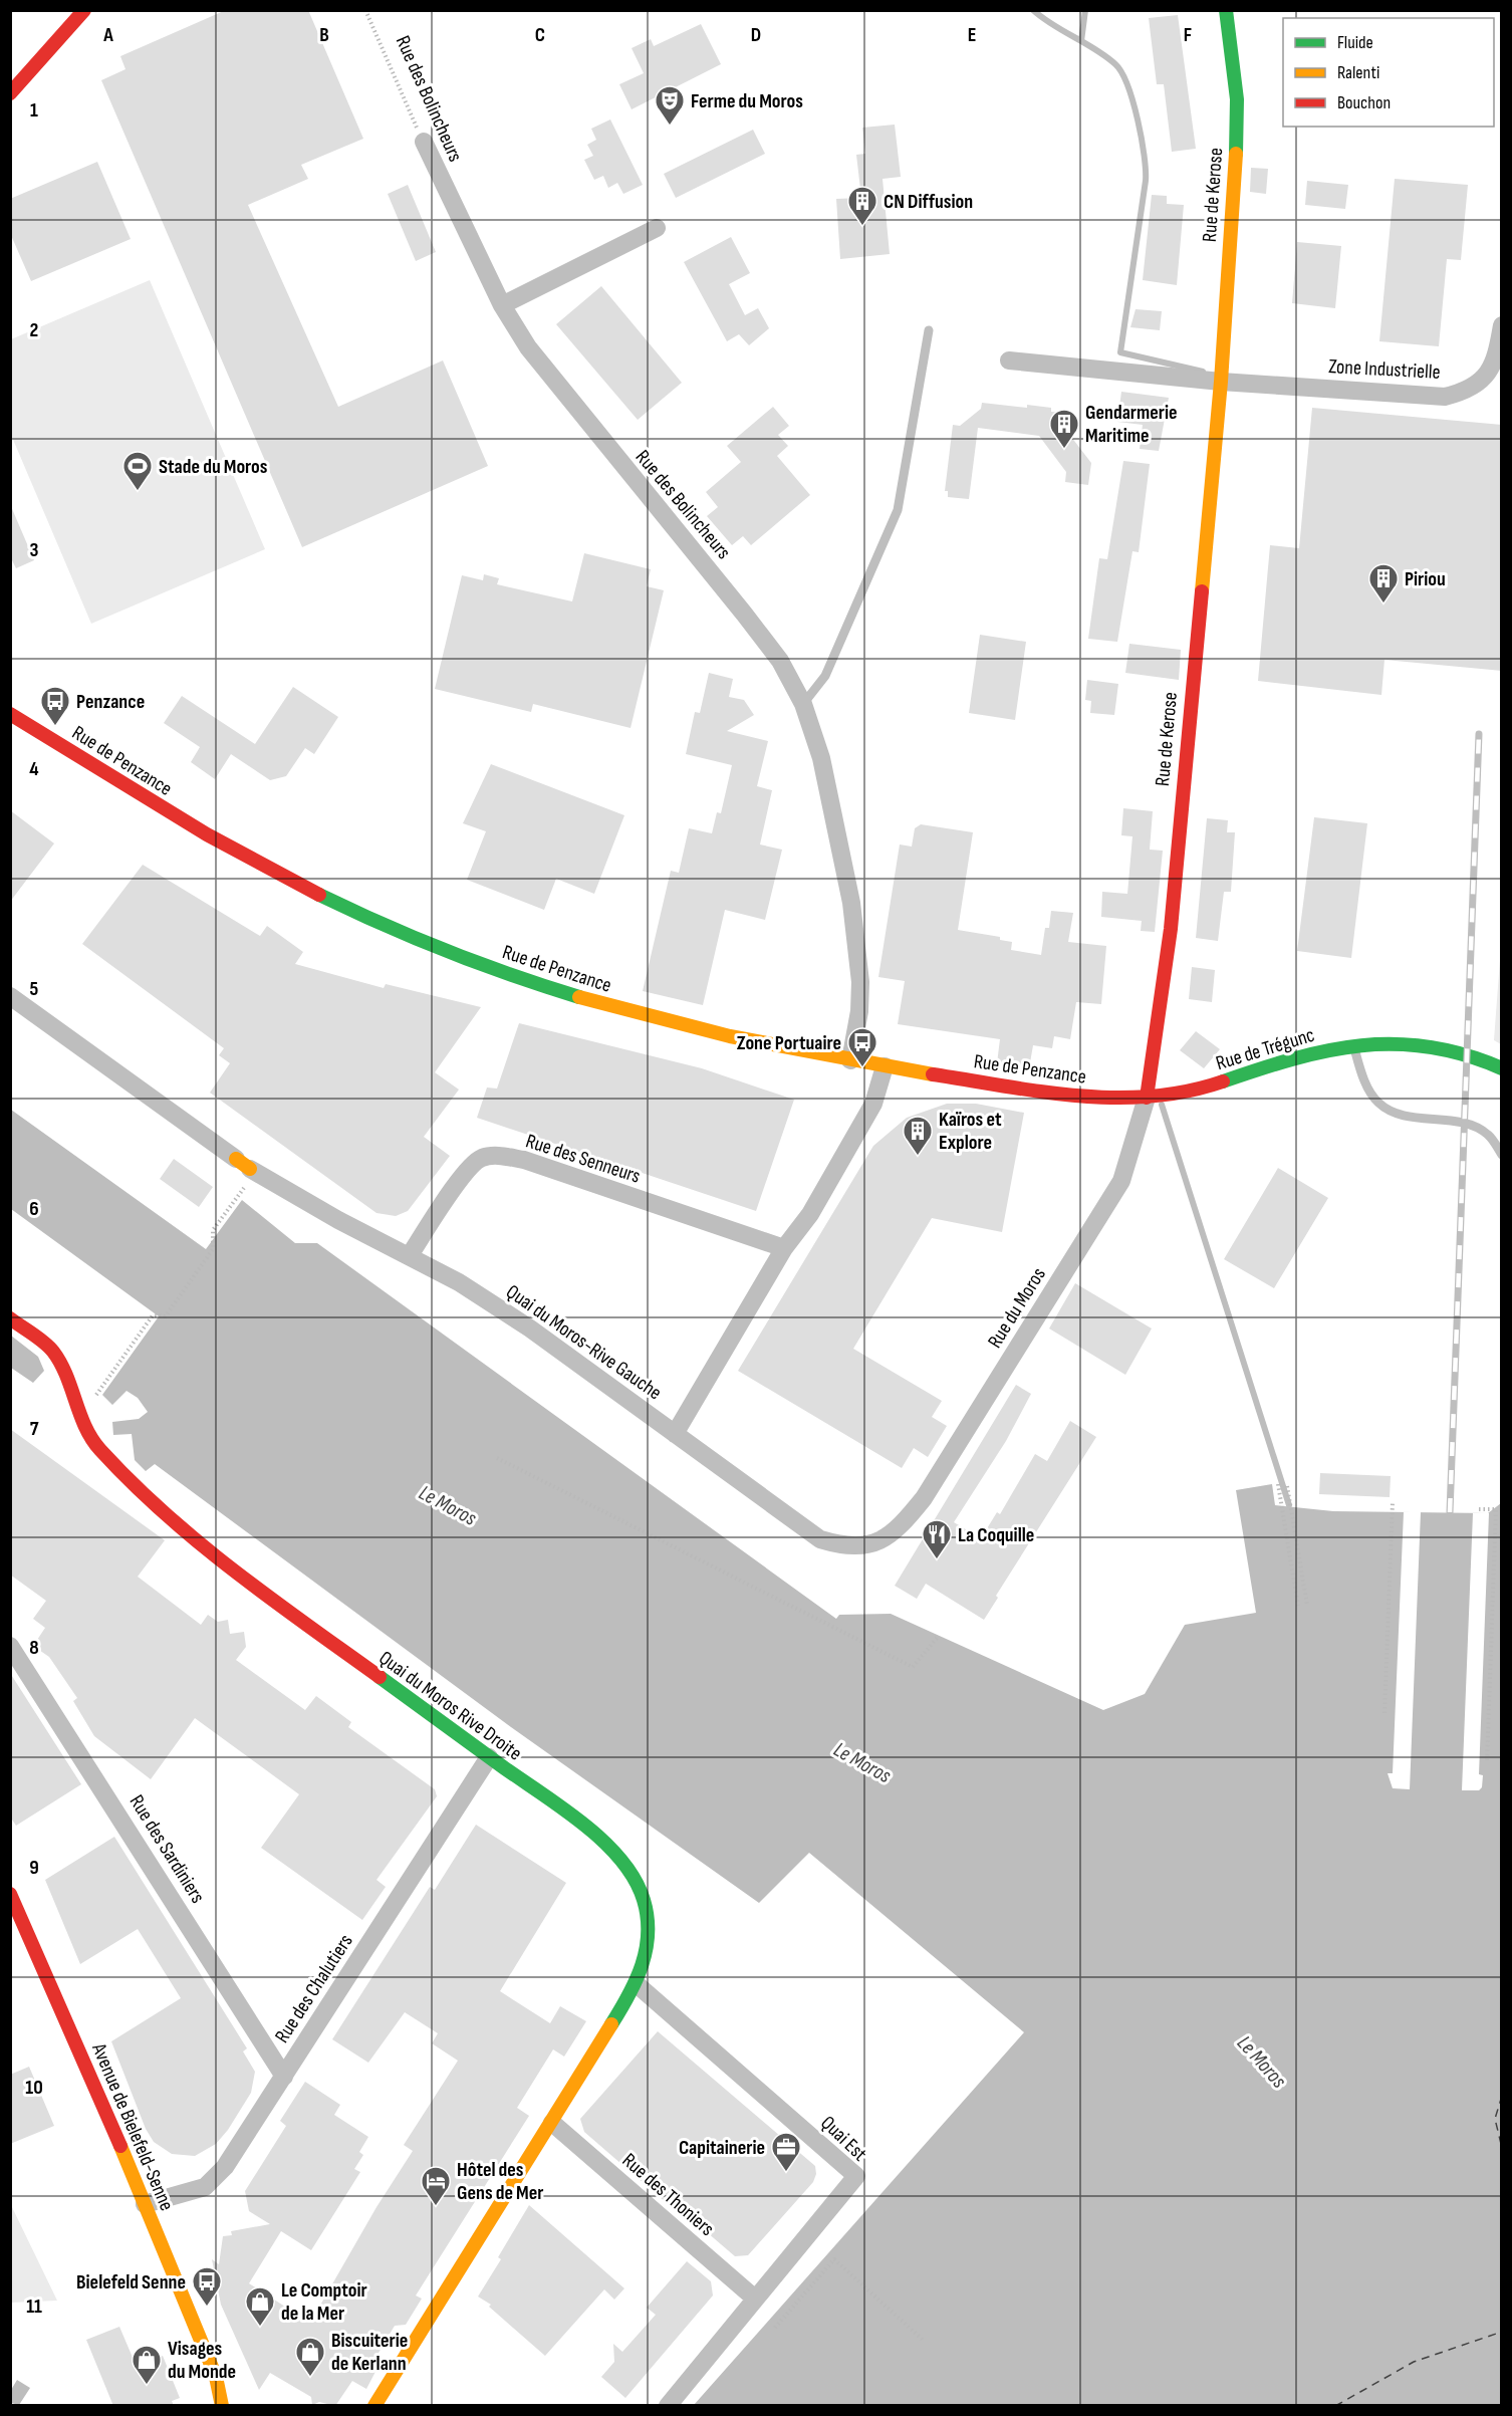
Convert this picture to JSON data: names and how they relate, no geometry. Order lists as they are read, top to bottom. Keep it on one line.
{"streets":{"street":["Rue des Bolincheurs","Rue de Kerose","Zone Industrielle","Rue de Penzance","Rue de Trégunc","Rue des Senneurs","Rue du Moros","Quai du Moros-Rive Gauche","Quai du Moros Rive Droite","Rue des Sardiniers","Rue des Chalutiers","Avenue de Bielefeld-Senne","Quai Est","Rue des Thoniers"]},"crossings":[["Rue des Bolincheurs","Rue de Penzance"],["Rue de Kerose","Zone Industrielle"],["Rue de Kerose","Rue de Penzance"],["Rue de Kerose","Rue de Trégunc"],["Rue de Kerose","Rue du Moros"],["Rue de Penzance","Rue de Trégunc"],["Rue de Penzance","Rue du Moros"],["Rue de Trégunc","Rue du Moros"],["Rue des Senneurs","Quai du Moros-Rive Gauche"],["Rue du Moros","Quai du Moros-Rive Gauche"],["Quai du Moros Rive Droite","Rue des Chalutiers"],["Quai du Moros Rive Droite","Quai Est"],["Quai du Moros Rive Droite","Rue des Thoniers"],["Rue des Sardiniers","Rue des Chalutiers"],["Rue des Chalutiers","Avenue de Bielefeld-Senne"],["Quai Est","Rue des Thoniers"]],"water":["Le Moros"],"places":{"theatre":["Ferme du Moros"],"building":["CN Diffusion","Gendarmerie Maritime","Piriou","Kaïros et Explore"],"sports":["Stade du Moros"],"bus stop":["Penzance","Zone Portuaire","Bielefeld Senne"],"restaurant":["La Coquille"],"office":["Capitainerie"],"hotel":["Hôtel des Gens de Mer"],"shop":["Le Comptoir de la Mer","Biscuiterie de Kerlann","Visages du Monde"]},"legend":["Fluide","Ralenti","Bouchon"],"grid":{"columns":["A","B","C","D","E","F"],"rows":["1","2","3","4","5","6","7","8","9","10","11"]}}
